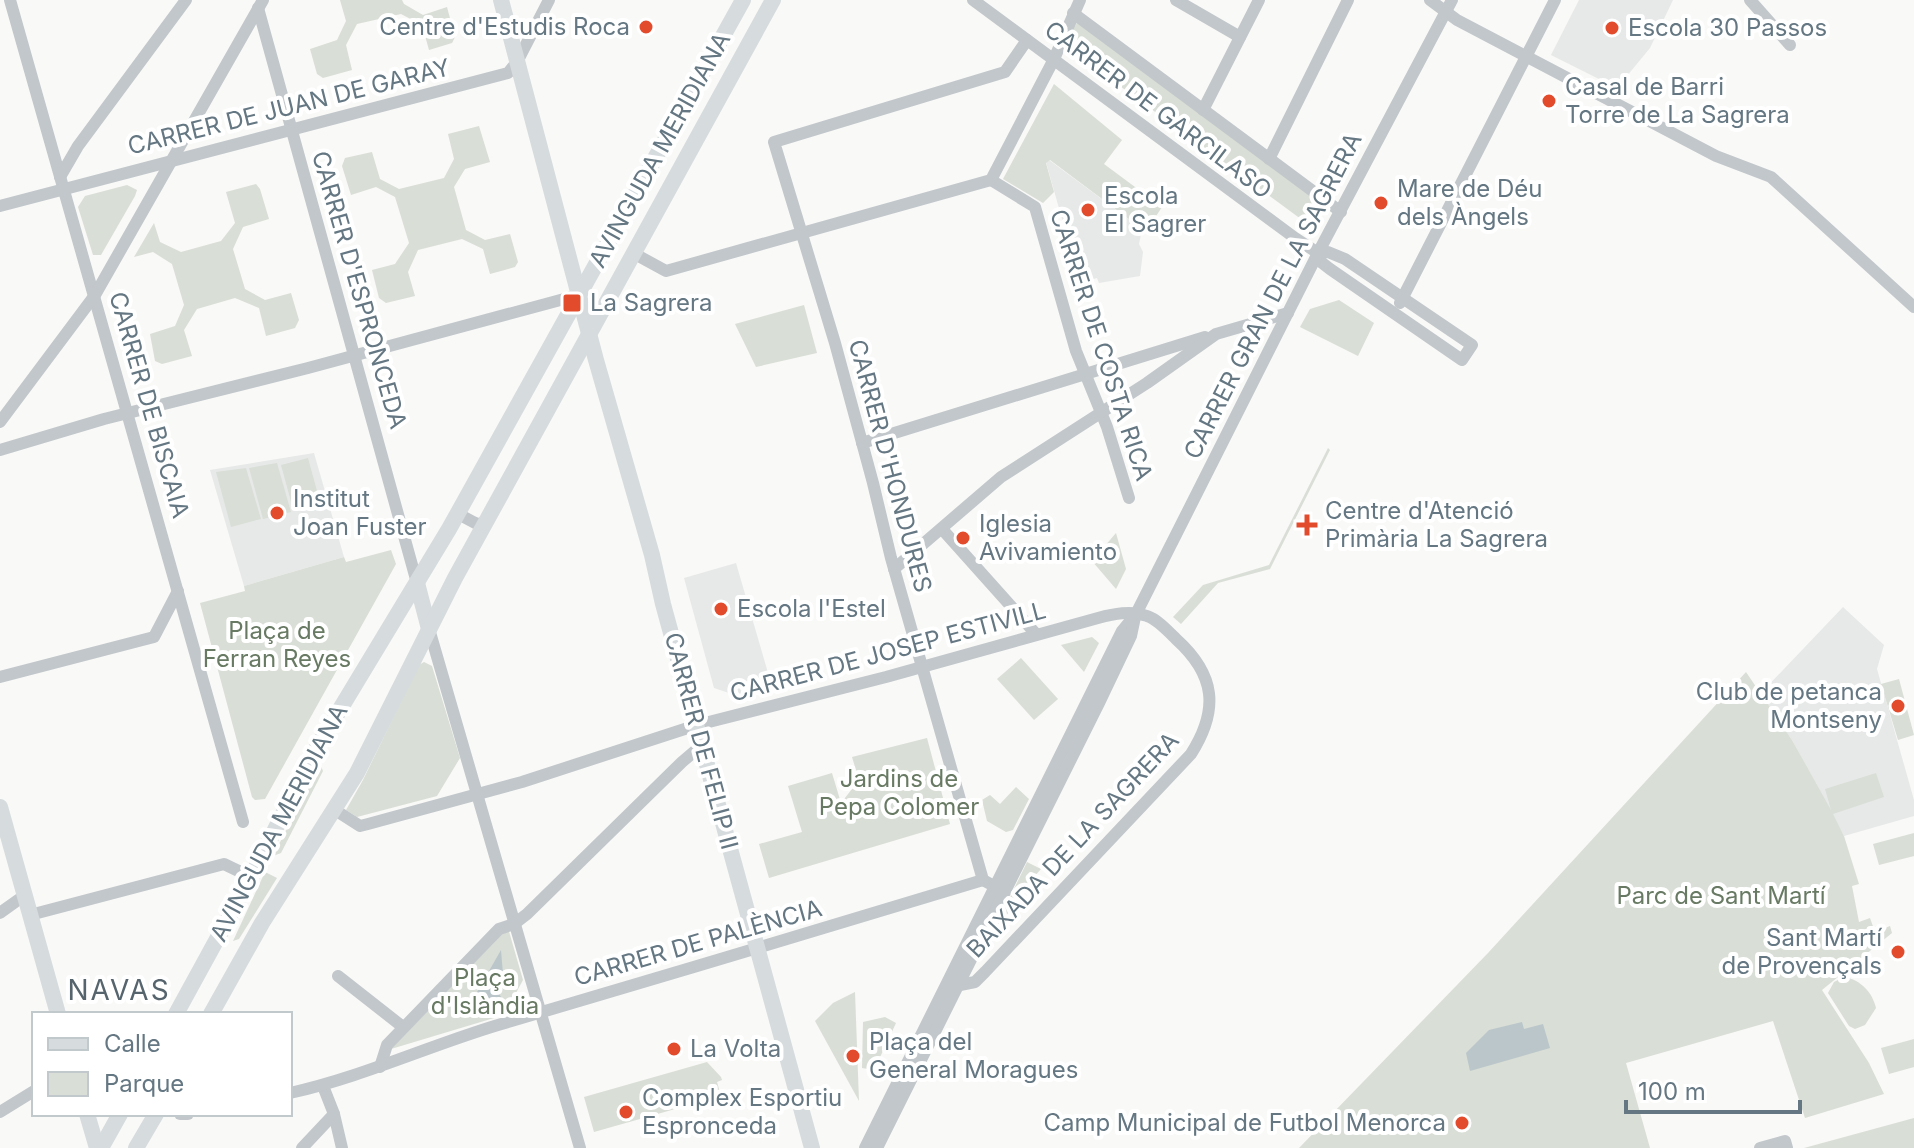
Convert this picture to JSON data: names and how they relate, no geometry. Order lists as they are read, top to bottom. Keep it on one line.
{"streets":{"main road":["AVINGUDA MERIDIANA","CARRER DE FELIP II"],"street":["CARRER DE JUAN DE GARAY","CARRER DE GARCILASO","CARRER D'ESPRONCEDA","CARRER GRAN DE LA SAGRERA","CARRER DE COSTA RICA","CARRER DE BISCAIA","CARRER D'HONDURES","CARRER DE JOSEP ESTIVILL","BAIXADA DE LA SAGRERA","CARRER DE PALÈNCIA"]},"crossings":[["CARRER DE JUAN DE GARAY","CARRER D'ESPRONCEDA"],["CARRER DE JUAN DE GARAY","CARRER DE BISCAIA"],["CARRER DE GARCILASO","CARRER GRAN DE LA SAGRERA"],["CARRER DE GARCILASO","CARRER D'HONDURES"],["AVINGUDA MERIDIANA","CARRER D'ESPRONCEDA"],["AVINGUDA MERIDIANA","CARRER DE JOSEP ESTIVILL"],["AVINGUDA MERIDIANA","CARRER DE FELIP II"],["CARRER GRAN DE LA SAGRERA","CARRER DE JOSEP ESTIVILL"],["CARRER GRAN DE LA SAGRERA","BAIXADA DE LA SAGRERA"],["CARRER D'HONDURES","CARRER DE JOSEP ESTIVILL"],["CARRER D'HONDURES","CARRER DE PALÈNCIA"],["CARRER DE JOSEP ESTIVILL","CARRER DE FELIP II"],["CARRER DE JOSEP ESTIVILL","BAIXADA DE LA SAGRERA"],["CARRER DE FELIP II","CARRER DE PALÈNCIA"]],"districts":["NAVAS"],"parks":["Plaça de Ferran Reyes","Jardins de Pepa Colomer","Parc de Sant Martí","Plaça d'Islàndia"],"places":{"other":["Centre d'Estudis Roca","Escola 30 Passos","Casal de Barri Torre de La Sagrera","Mare de Déu dels Àngels","Escola El Sagrer","Institut Joan Fuster","Iglesia Avivamiento","Escola l'Estel","Club de petanca Montseny","Sant Martí de Provençals","La Volta","Plaça del General Moragues","Complex Esportiu Espronceda","Camp Municipal de Futbol Menorca"],"transit":["La Sagrera"],"health":["Centre d'Atenció Primària La Sagrera"]},"legend":["Calle","Parque"],"scale_bar":"100 m"}
